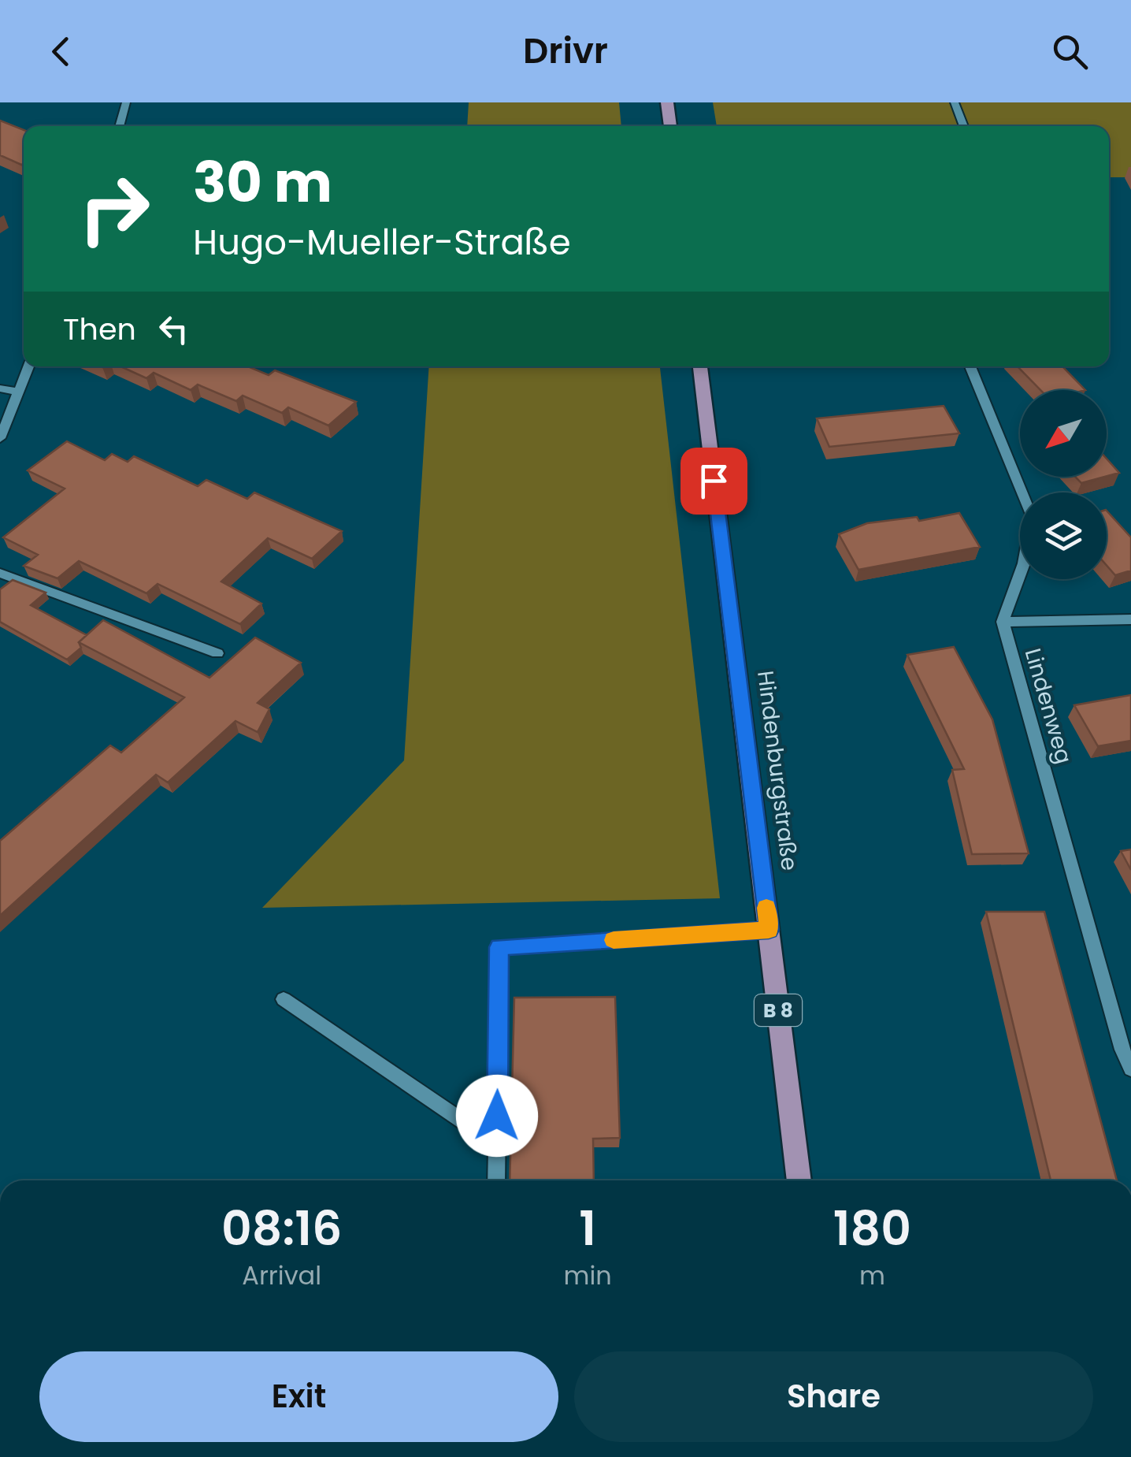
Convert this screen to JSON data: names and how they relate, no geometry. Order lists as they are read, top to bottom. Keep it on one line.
{"streets":{"main road":["Hindenburgstraße","B 8"],"street":["Lindenweg"]},"north":"bottom left","page":{"header":"Drivr","turn":["30 m","Hugo-Mueller-Straße"],"then":"Then","eta":["08:16","Arrival","1","min","180","m"],"buttons":["Exit","Share"]}}
